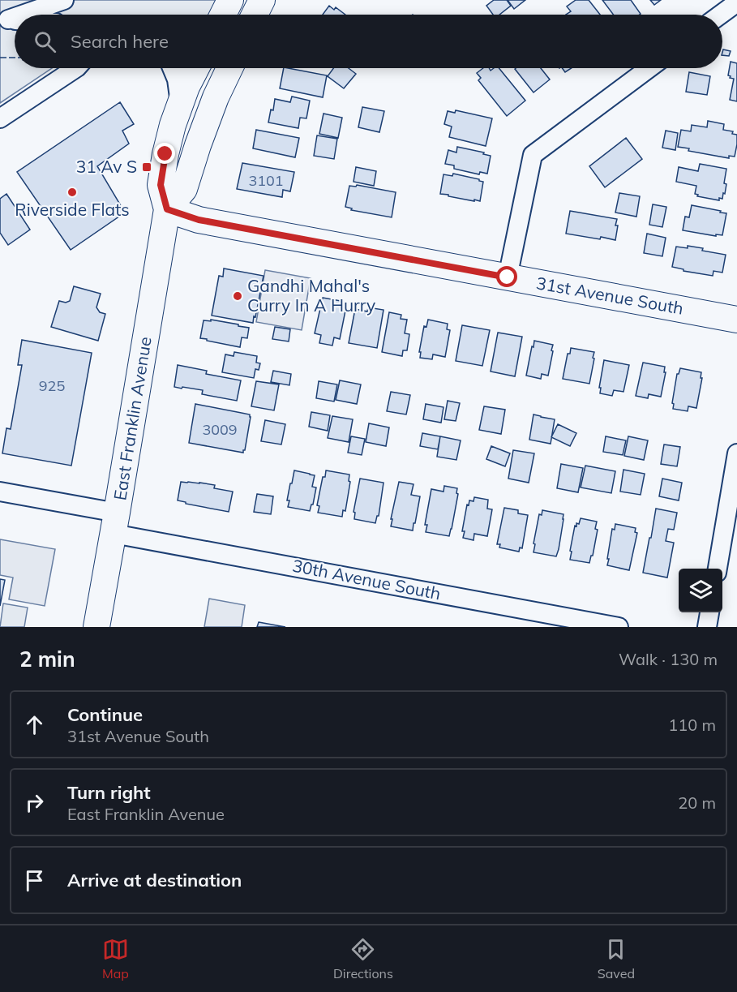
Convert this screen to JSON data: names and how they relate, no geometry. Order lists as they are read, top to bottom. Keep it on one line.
{"streets":{"street":["31st Avenue South","East Franklin Avenue","30th Avenue South"]},"crossings":[["31st Avenue South","East Franklin Avenue"],["East Franklin Avenue","30th Avenue South"]],"places":{"transit":["31 Av S"],"other":["Riverside Flats","Gandhi Mahal's Curry In A Hurry"]},"house_numbers":["3101","925","3009"],"page":{"search":"Search here","heading":["2 min","Walk · 130 m"],"list":[["Continue","31st Avenue South","110 m"],["Turn right","East Franklin Avenue","20 m"],"Arrive at destination"],"nav":["Map","Directions","Saved"]}}
